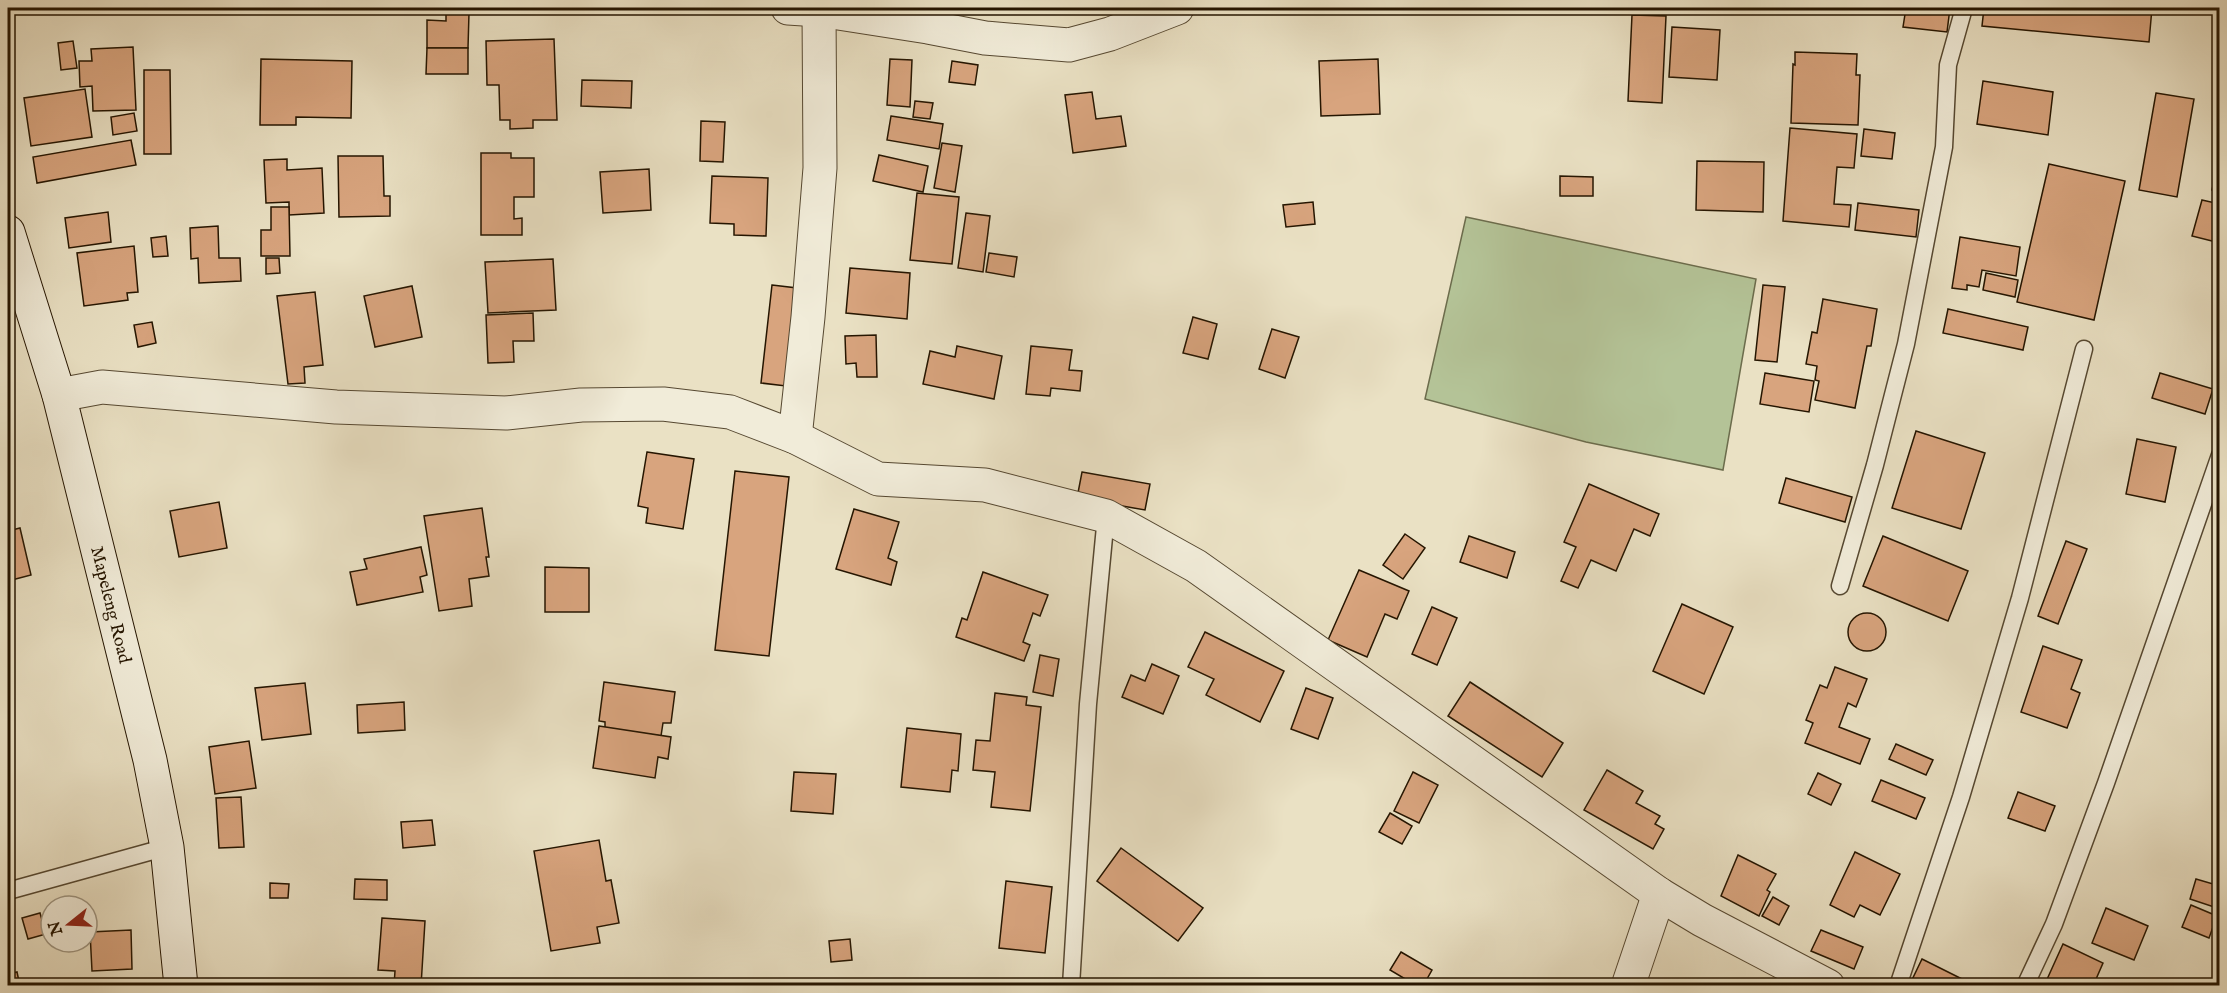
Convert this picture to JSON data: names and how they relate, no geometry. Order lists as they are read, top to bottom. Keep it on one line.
{"streets":{"street":["Mapeleng Road"]},"north":"left"}
